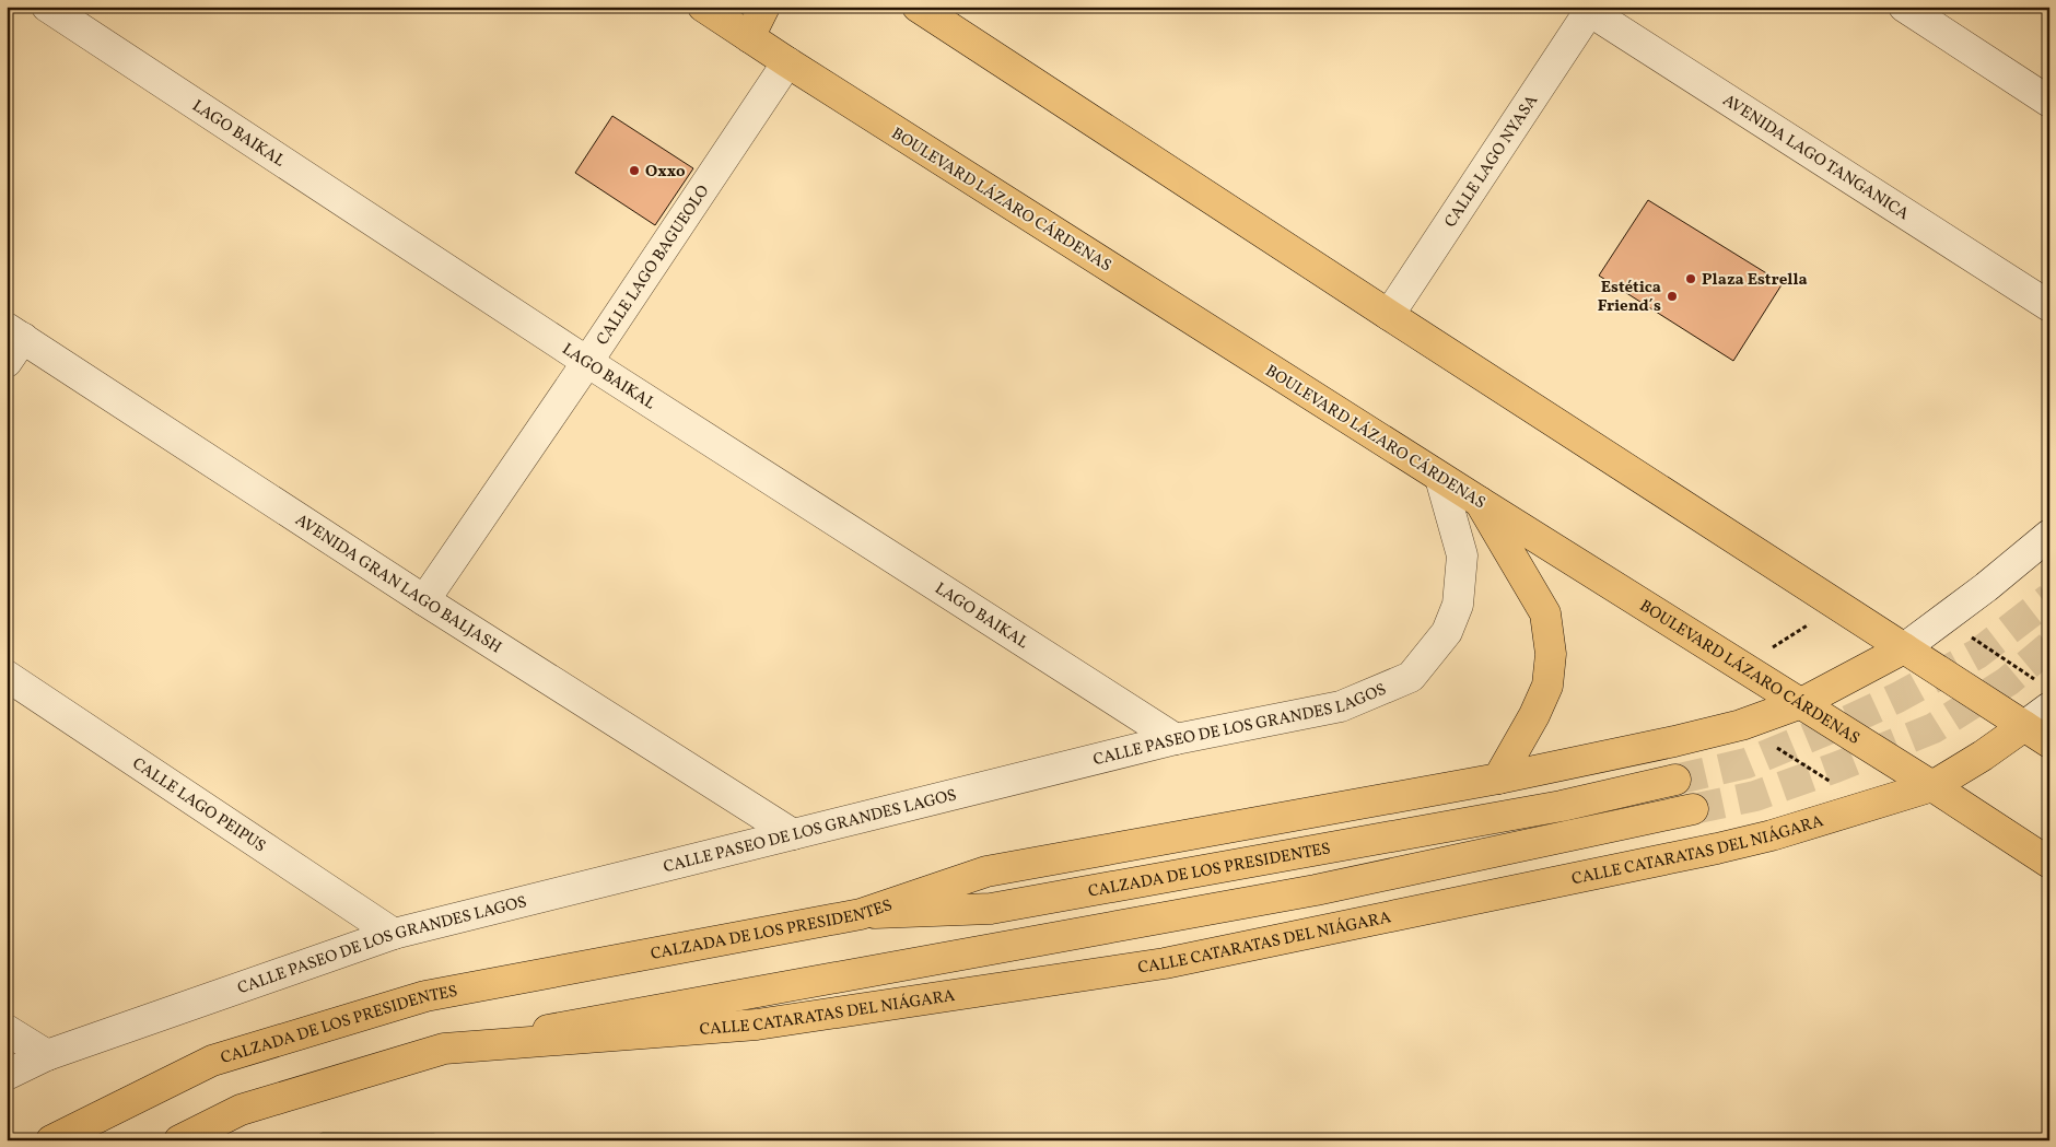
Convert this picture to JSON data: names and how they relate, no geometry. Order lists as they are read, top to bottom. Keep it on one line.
{"streets":{"main road":["BOULEVARD LÁZARO CÁRDENAS","CALLE CATARATAS DEL NIÁGARA","CALZADA DE LOS PRESIDENTES"],"street":["LAGO BAIKAL","AVENIDA LAGO TANGANICA","CALLE LAGO NYASA","CALLE LAGO BAGUEOLO","AVENIDA GRAN LAGO BALJASH","CALLE PASEO DE LOS GRANDES LAGOS","CALLE LAGO PEIPUS"]},"crossings":[["LAGO BAIKAL","CALLE LAGO BAGUEOLO"],["LAGO BAIKAL","CALLE PASEO DE LOS GRANDES LAGOS"],["AVENIDA LAGO TANGANICA","CALLE LAGO NYASA"],["BOULEVARD LÁZARO CÁRDENAS","CALLE LAGO BAGUEOLO"],["BOULEVARD LÁZARO CÁRDENAS","CALLE PASEO DE LOS GRANDES LAGOS"],["BOULEVARD LÁZARO CÁRDENAS","CALLE CATARATAS DEL NIÁGARA"],["CALLE LAGO BAGUEOLO","AVENIDA GRAN LAGO BALJASH"],["AVENIDA GRAN LAGO BALJASH","CALLE PASEO DE LOS GRANDES LAGOS"],["CALLE PASEO DE LOS GRANDES LAGOS","CALLE LAGO PEIPUS"]],"places":["Oxxo","Plaza Estrella","Estética Friend´s"]}
